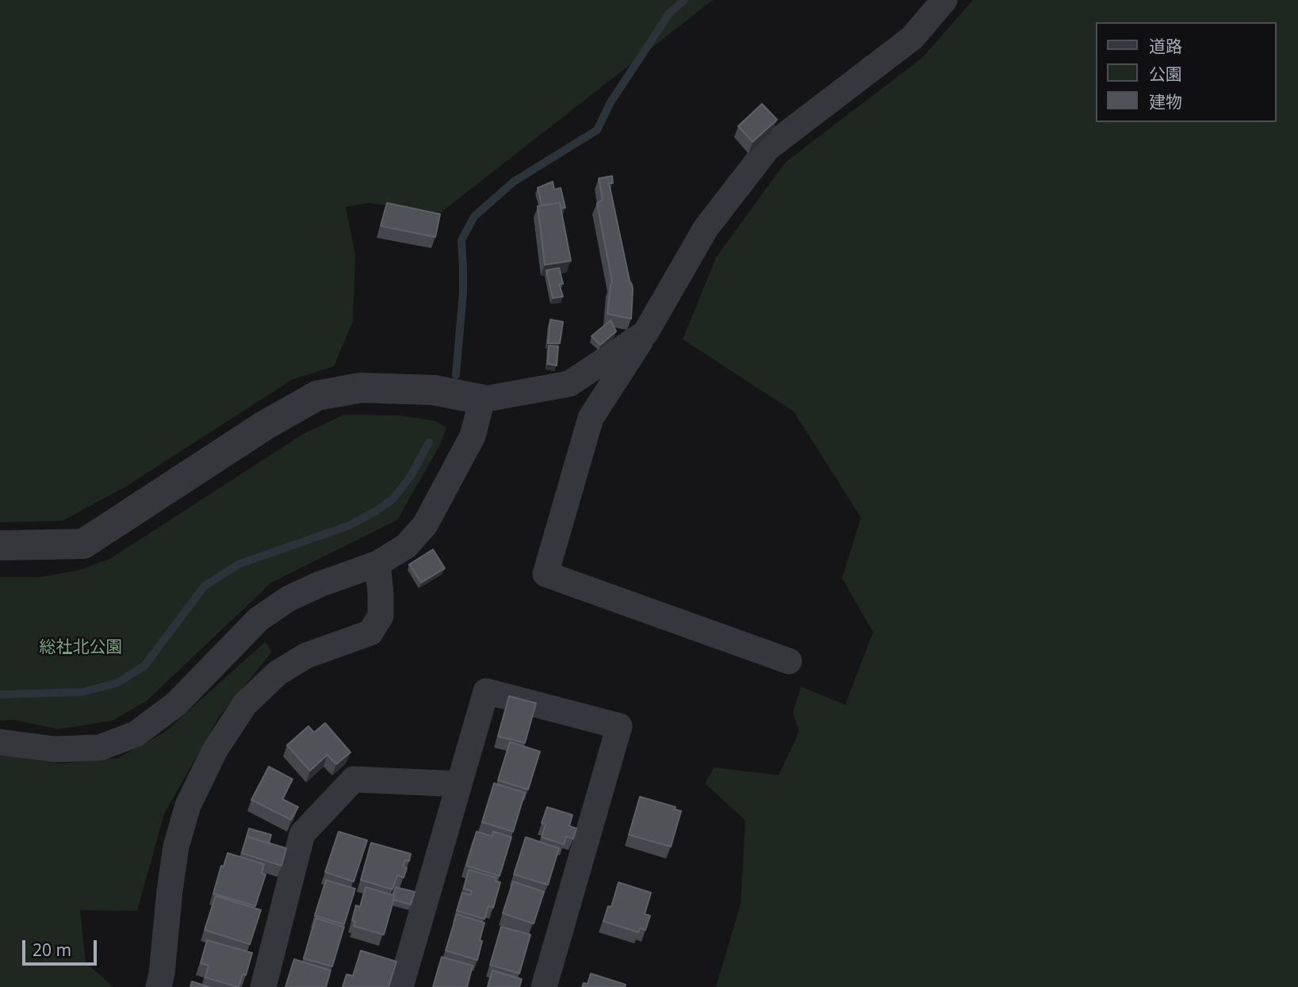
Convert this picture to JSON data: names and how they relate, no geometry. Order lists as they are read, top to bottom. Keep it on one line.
{"parks":["総社北公園"],"legend":["道路","公園","建物"],"scale_bar":"20 m"}
